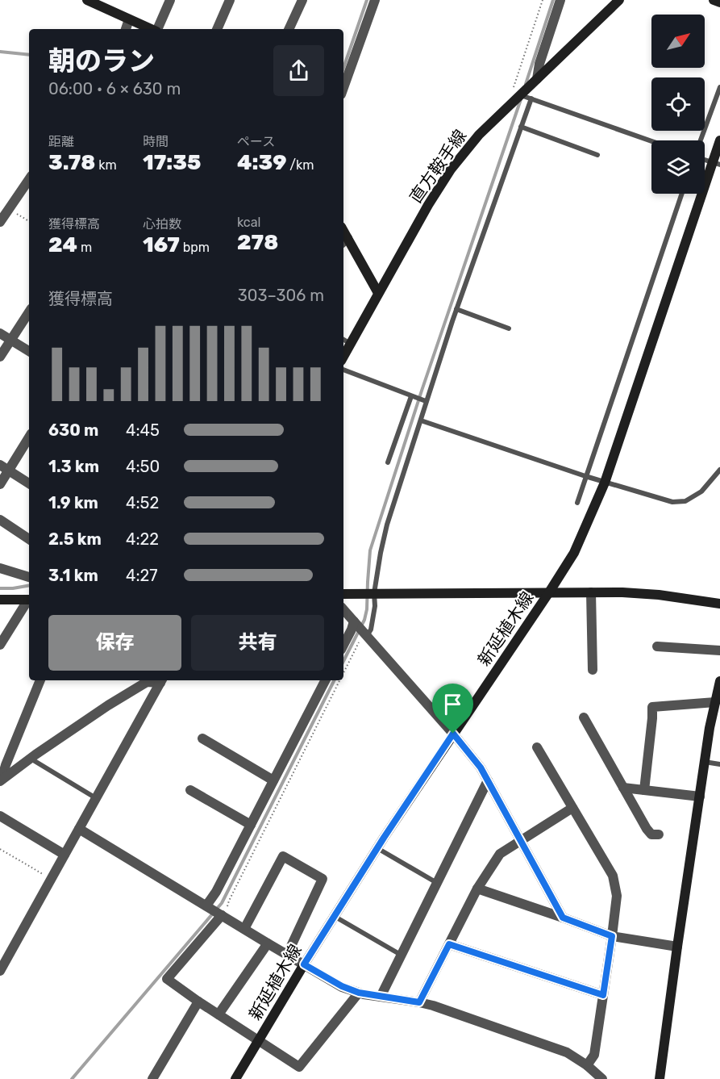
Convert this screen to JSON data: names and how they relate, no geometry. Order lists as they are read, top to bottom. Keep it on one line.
{"streets":{"main road":["直方鞍手線","新延植木線"]},"north":"top right","page":{"heading":["朝のラン","06:00 · 6 × 630 m"],"stats":[["距離","3.78 km"],["時間","17:35"],["ペース","4:39 /km"],["獲得標高","24 m"],["心拍数","167 bpm"],["kcal","278"]],"chart":["獲得標高","303–306 m"],"list":[{"name":"630 m","note":"4:45"},{"name":"1.3 km","note":"4:50"},{"name":"1.9 km","note":"4:52"},{"name":"2.5 km","note":"4:22"},{"name":"3.1 km","note":"4:27"}],"buttons":["保存","共有"]}}
